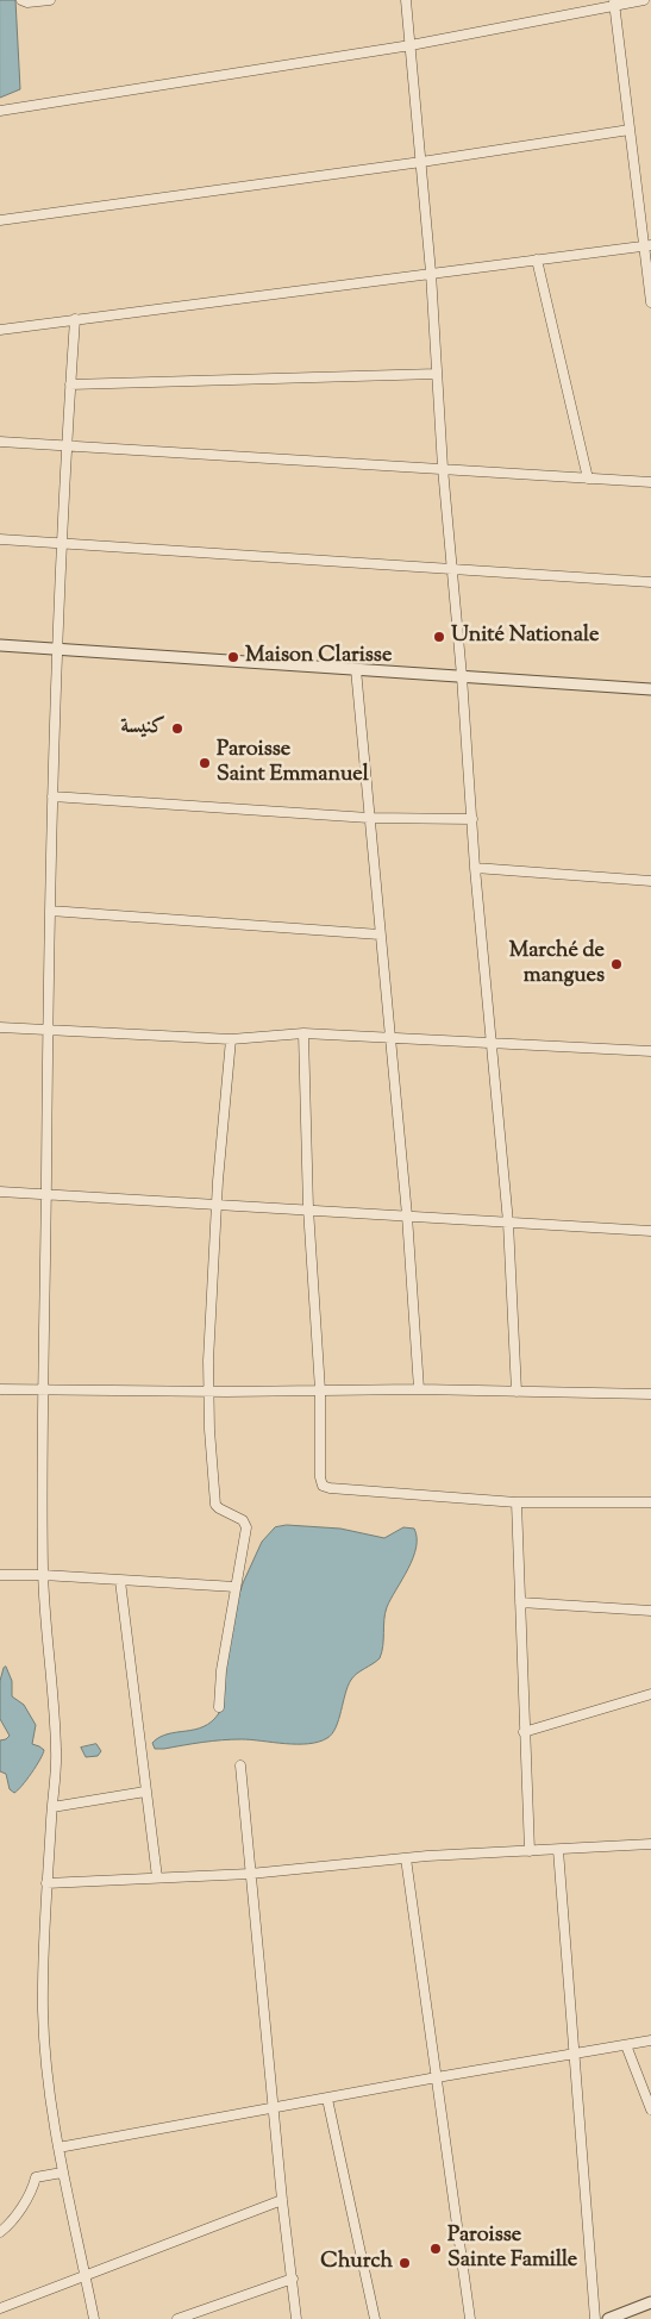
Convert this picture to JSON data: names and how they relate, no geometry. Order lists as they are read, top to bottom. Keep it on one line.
{"places":["Unité Nationale","Maison Clarisse","كنيسة","Paroisse Saint Emmanuel","Marché de mangues","Paroisse Sainte Famille","Church"]}
